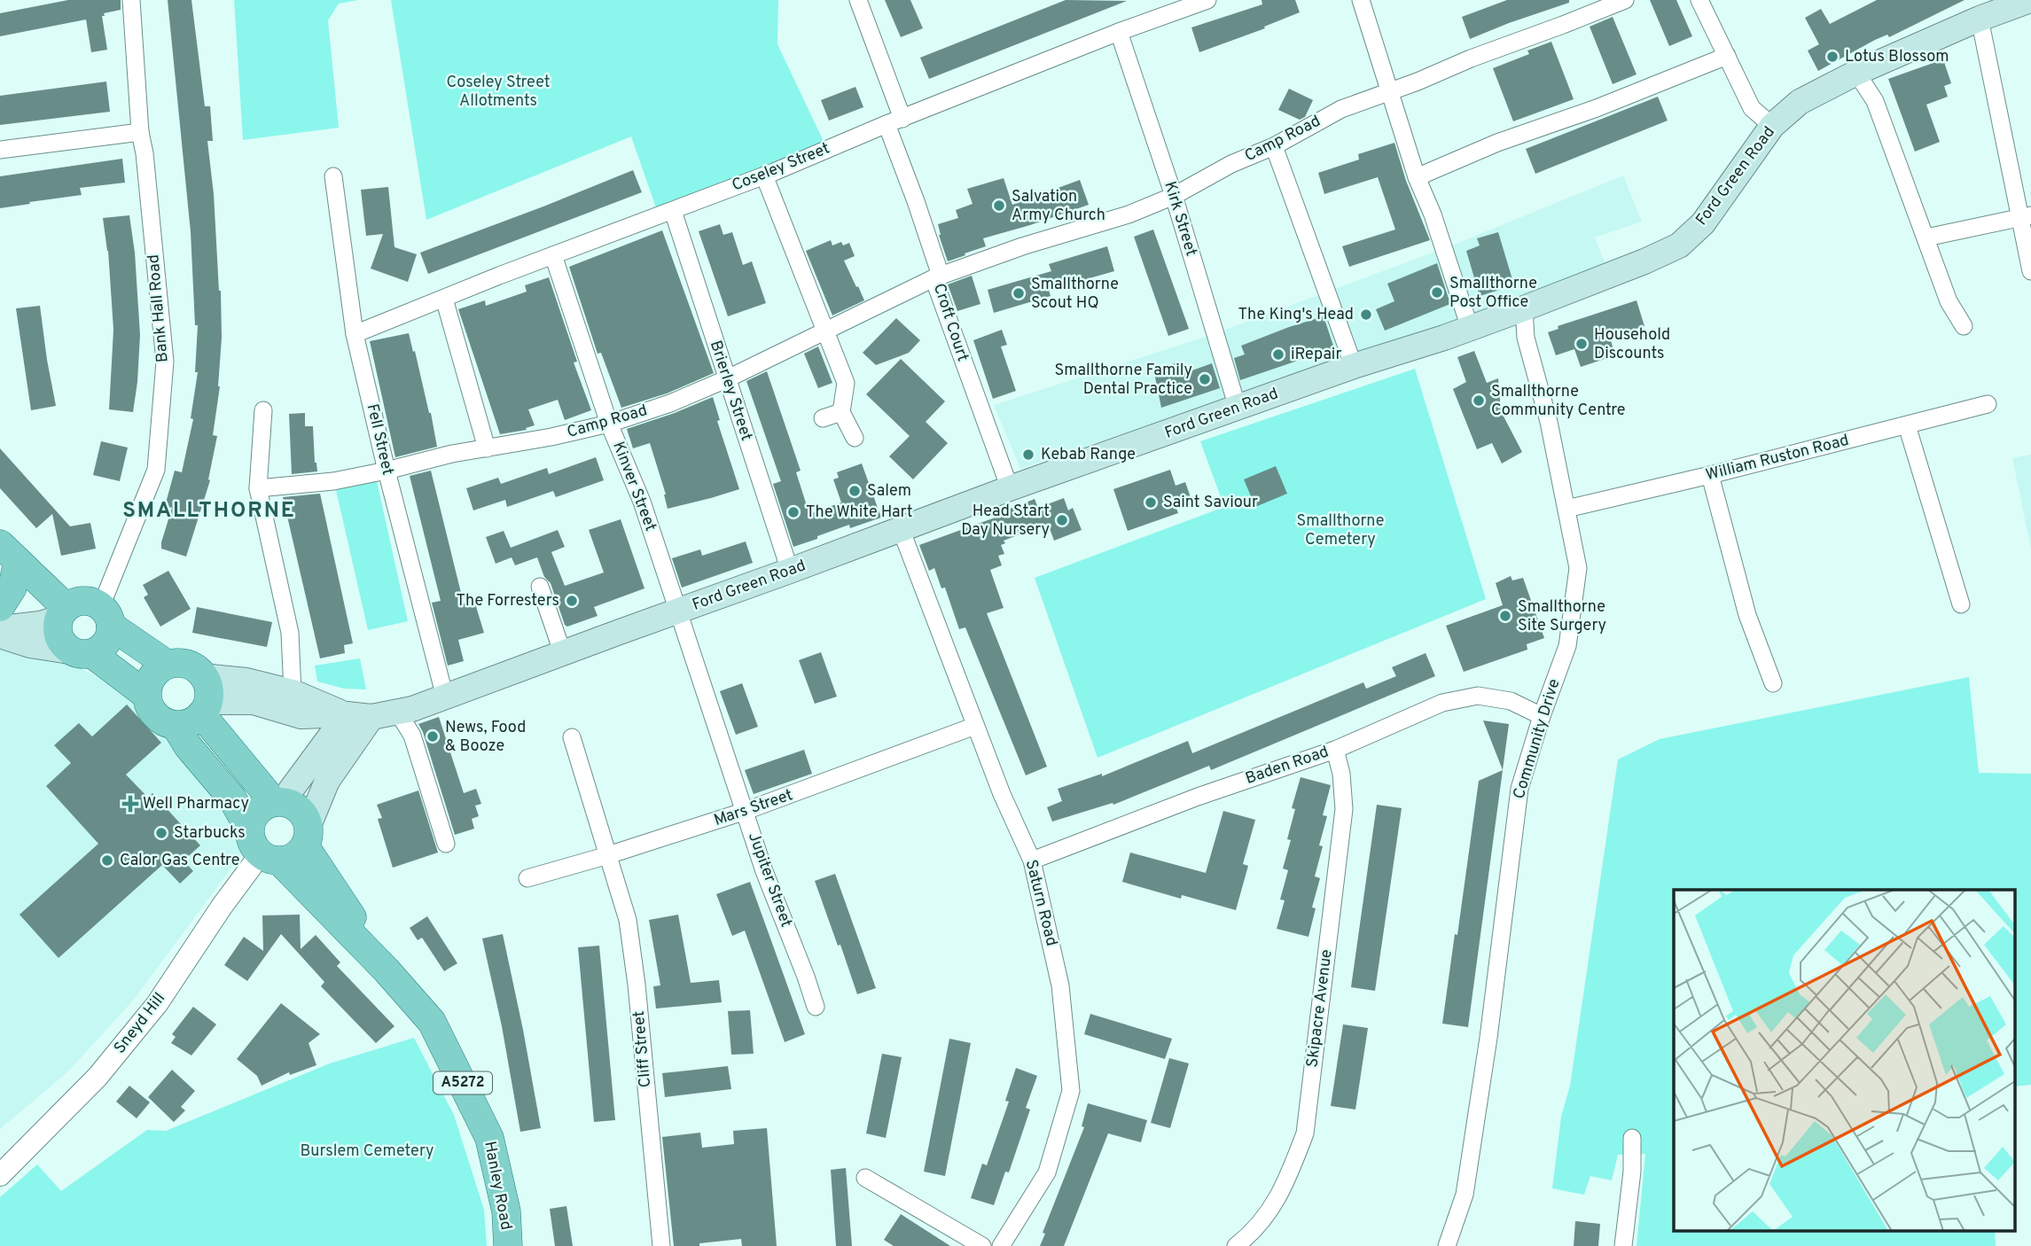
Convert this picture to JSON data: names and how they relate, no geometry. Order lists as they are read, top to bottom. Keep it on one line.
{"streets":{"main road":["Ford Green Road","A5272","Hanley Road"],"street":["Camp Road","Coseley Street","Kirk Street","Bank Hall Road","Croft Court","Brierley Street","Fell Street","William Ruston Road","Kinver Street","Community Drive","Baden Road","Mars Street","Jupiter Street","Saturn Road","Skipacre Avenue","Sneyd Hill","Cliff Street"]},"crossings":[["Camp Road","Kirk Street"],["Camp Road","Croft Court"],["Camp Road","Brierley Street"],["Camp Road","Fell Street"],["Camp Road","Kinver Street"],["Coseley Street","Kirk Street"],["Coseley Street","Croft Court"],["Coseley Street","Brierley Street"],["Coseley Street","Fell Street"],["Coseley Street","Kinver Street"],["Ford Green Road","Kirk Street"],["Ford Green Road","Croft Court"],["Ford Green Road","Brierley Street"],["Ford Green Road","Fell Street"],["Ford Green Road","Kinver Street"],["Ford Green Road","Community Drive"],["Ford Green Road","Jupiter Street"],["Ford Green Road","Saturn Road"],["Bank Hall Road","A5272"],["William Ruston Road","Community Drive"],["Kinver Street","Jupiter Street"],["Community Drive","Baden Road"],["Baden Road","Saturn Road"],["Baden Road","Skipacre Avenue"],["Mars Street","Jupiter Street"],["Mars Street","Saturn Road"],["Mars Street","Cliff Street"],["Sneyd Hill","A5272"],["Sneyd Hill","Hanley Road"],["A5272","Hanley Road"]],"districts":["SMALLTHORNE"],"parks":["Coseley Street Allotments","Smallthorne Cemetery","Burslem Cemetery"],"places":{"other":["Lotus Blossom","Salvation Army Church","Smallthorne Post Office","Smallthorne Scout HQ","The King's Head","Household Discounts","iRepair","Smallthorne Family Dental Practice","Smallthorne Community Centre","Kebab Range","Salem","Saint Saviour","The White Hart","Head Start Day Nursery","The Forresters","Smallthorne Site Surgery","News, Food & Booze","Starbucks","Calor Gas Centre"],"health":["Well Pharmacy"]}}
